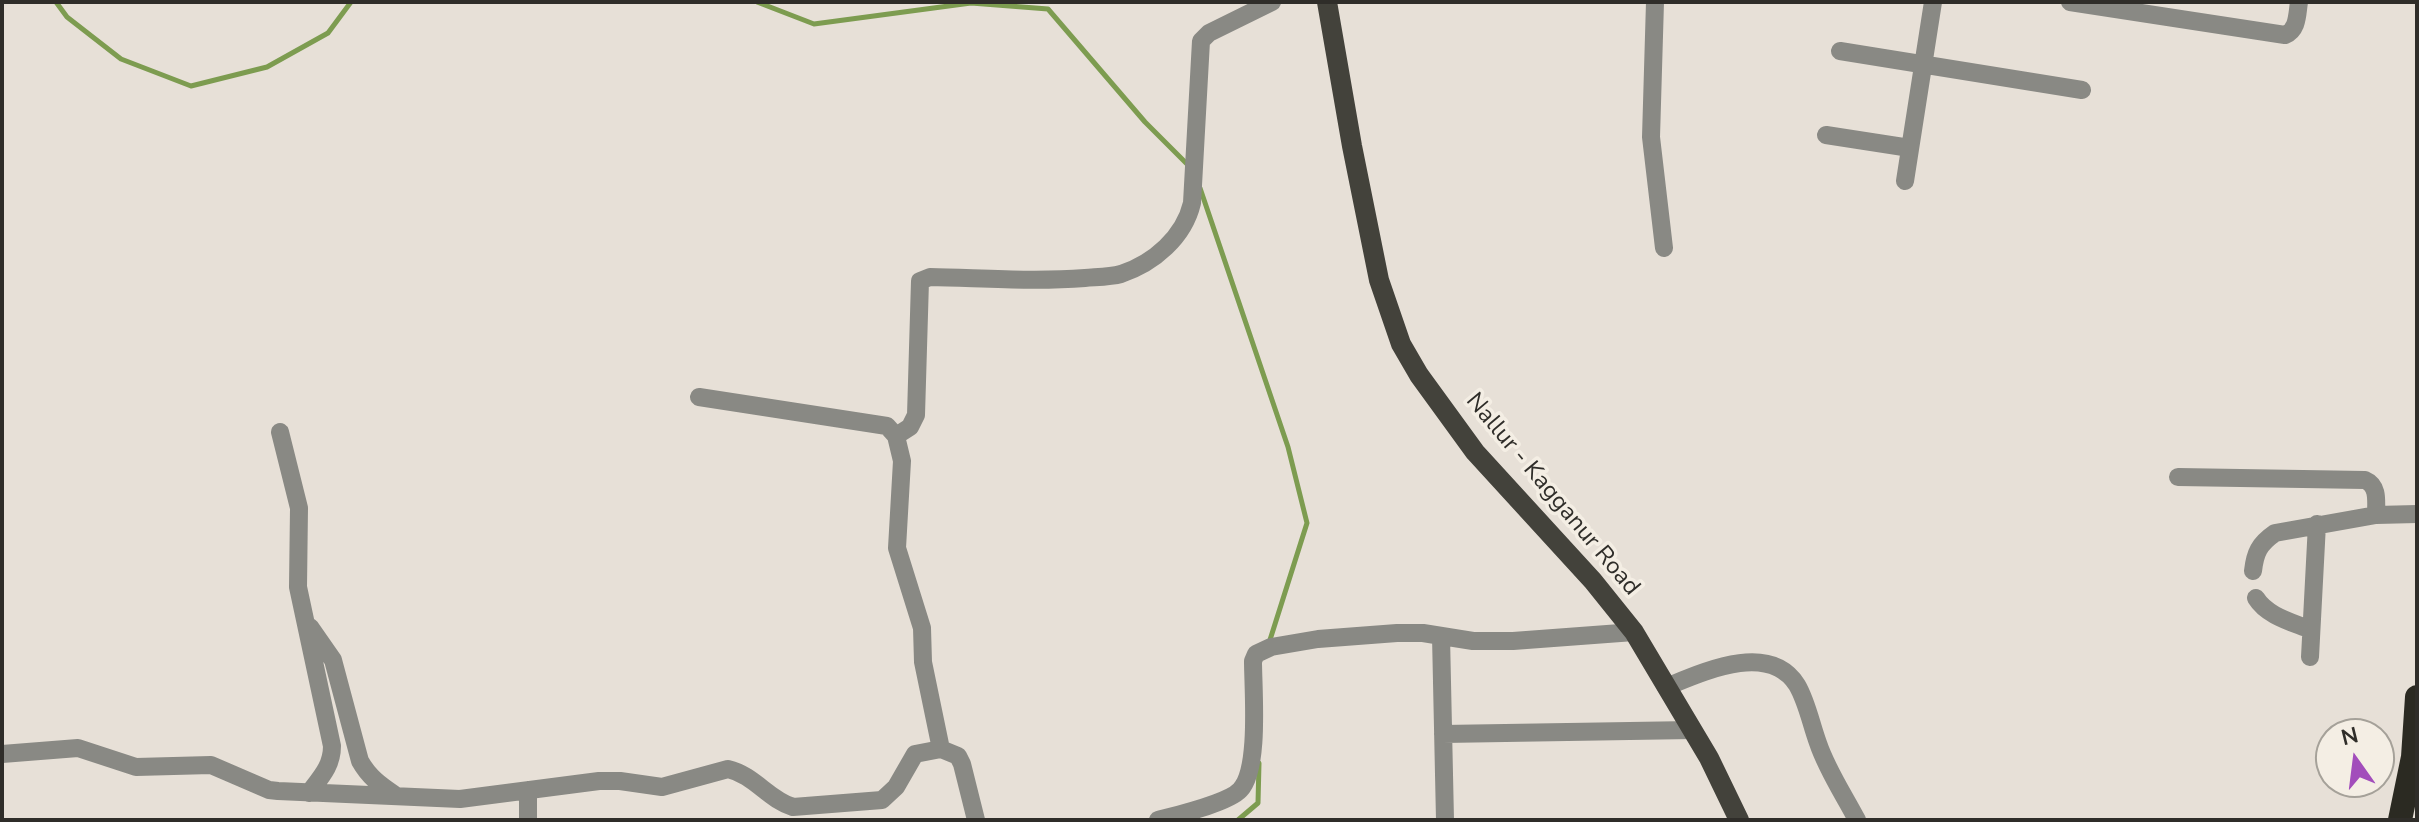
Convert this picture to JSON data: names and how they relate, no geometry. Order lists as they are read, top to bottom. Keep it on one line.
{"streets":{"main road":["Nallur - Kagganur Road"]},"north":"top"}
